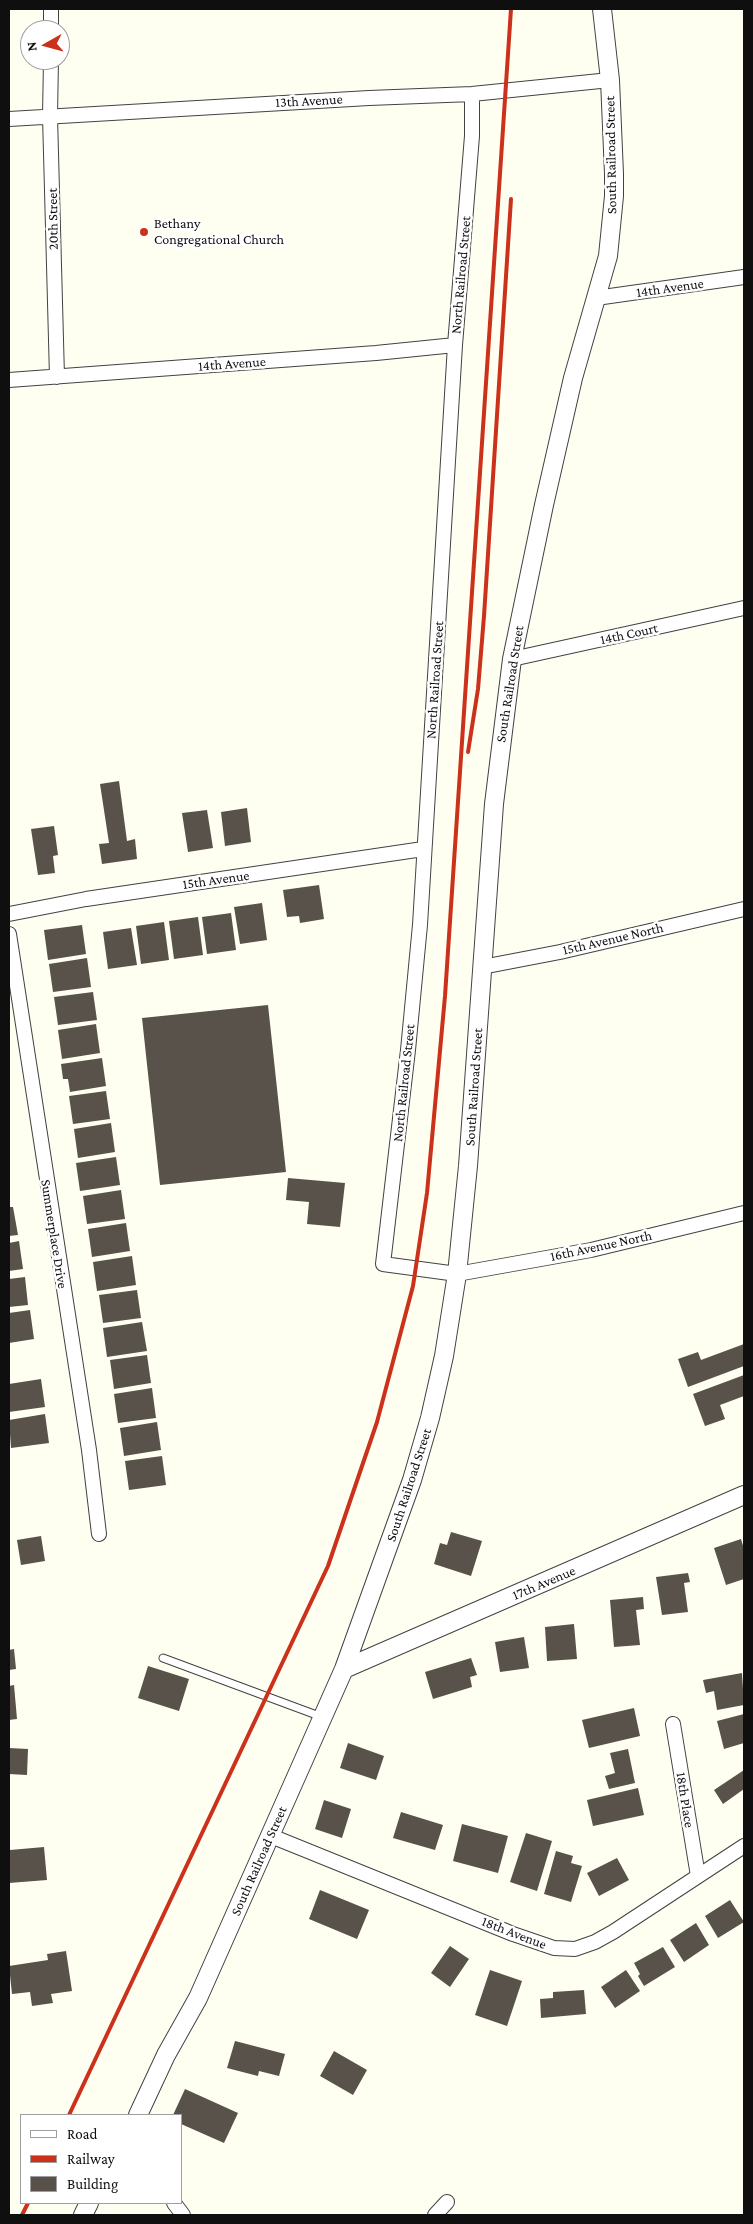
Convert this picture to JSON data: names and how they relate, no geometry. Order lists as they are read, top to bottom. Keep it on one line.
{"streets":{"street":["13th Avenue","South Railroad Street","20th Street","North Railroad Street","14th Avenue","14th Court","15th Avenue","15th Avenue North","Summerplace Drive","16th Avenue North","17th Avenue","18th Place","18th Avenue"]},"crossings":[["13th Avenue","South Railroad Street"],["13th Avenue","20th Street"],["13th Avenue","North Railroad Street"],["South Railroad Street","14th Avenue"],["South Railroad Street","14th Court"],["South Railroad Street","15th Avenue North"],["South Railroad Street","16th Avenue North"],["South Railroad Street","17th Avenue"],["South Railroad Street","18th Avenue"],["20th Street","14th Avenue"],["North Railroad Street","14th Avenue"],["North Railroad Street","15th Avenue"],["North Railroad Street","16th Avenue North"],["18th Place","18th Avenue"]],"places":["Bethany Congregational Church"],"legend":["Road","Railway","Building"],"north":"left"}
